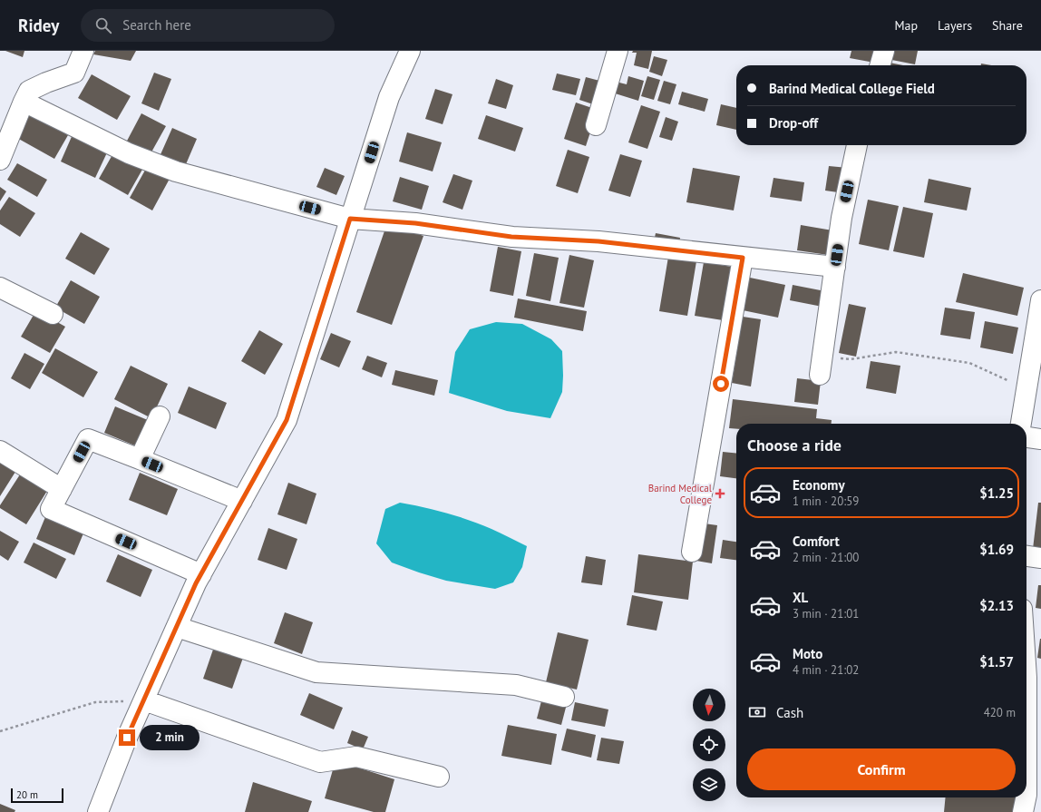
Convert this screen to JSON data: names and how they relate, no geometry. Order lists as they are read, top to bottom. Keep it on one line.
{"places":{"health":["Barind Medical College"]},"scale_bar":"20 m","north":"bottom","page":{"header":"Ridey","search":"Search here","nav":["Map","Layers","Share"],"banner":["Barind Medical College Field","Drop-off"],"heading":"Choose a ride","list":[{"name":"Economy","note":"1 min · 20:59","value":"$1.25"},{"name":"Comfort","note":"2 min · 21:00","value":"$1.69"},{"name":"XL","note":"3 min · 21:01","value":"$2.13"},{"name":"Moto","note":"4 min · 21:02","value":"$1.57"}],"pay":["Cash","420 m"],"bubble":"2 min","buttons":"Confirm","scale":"20 m"}}
